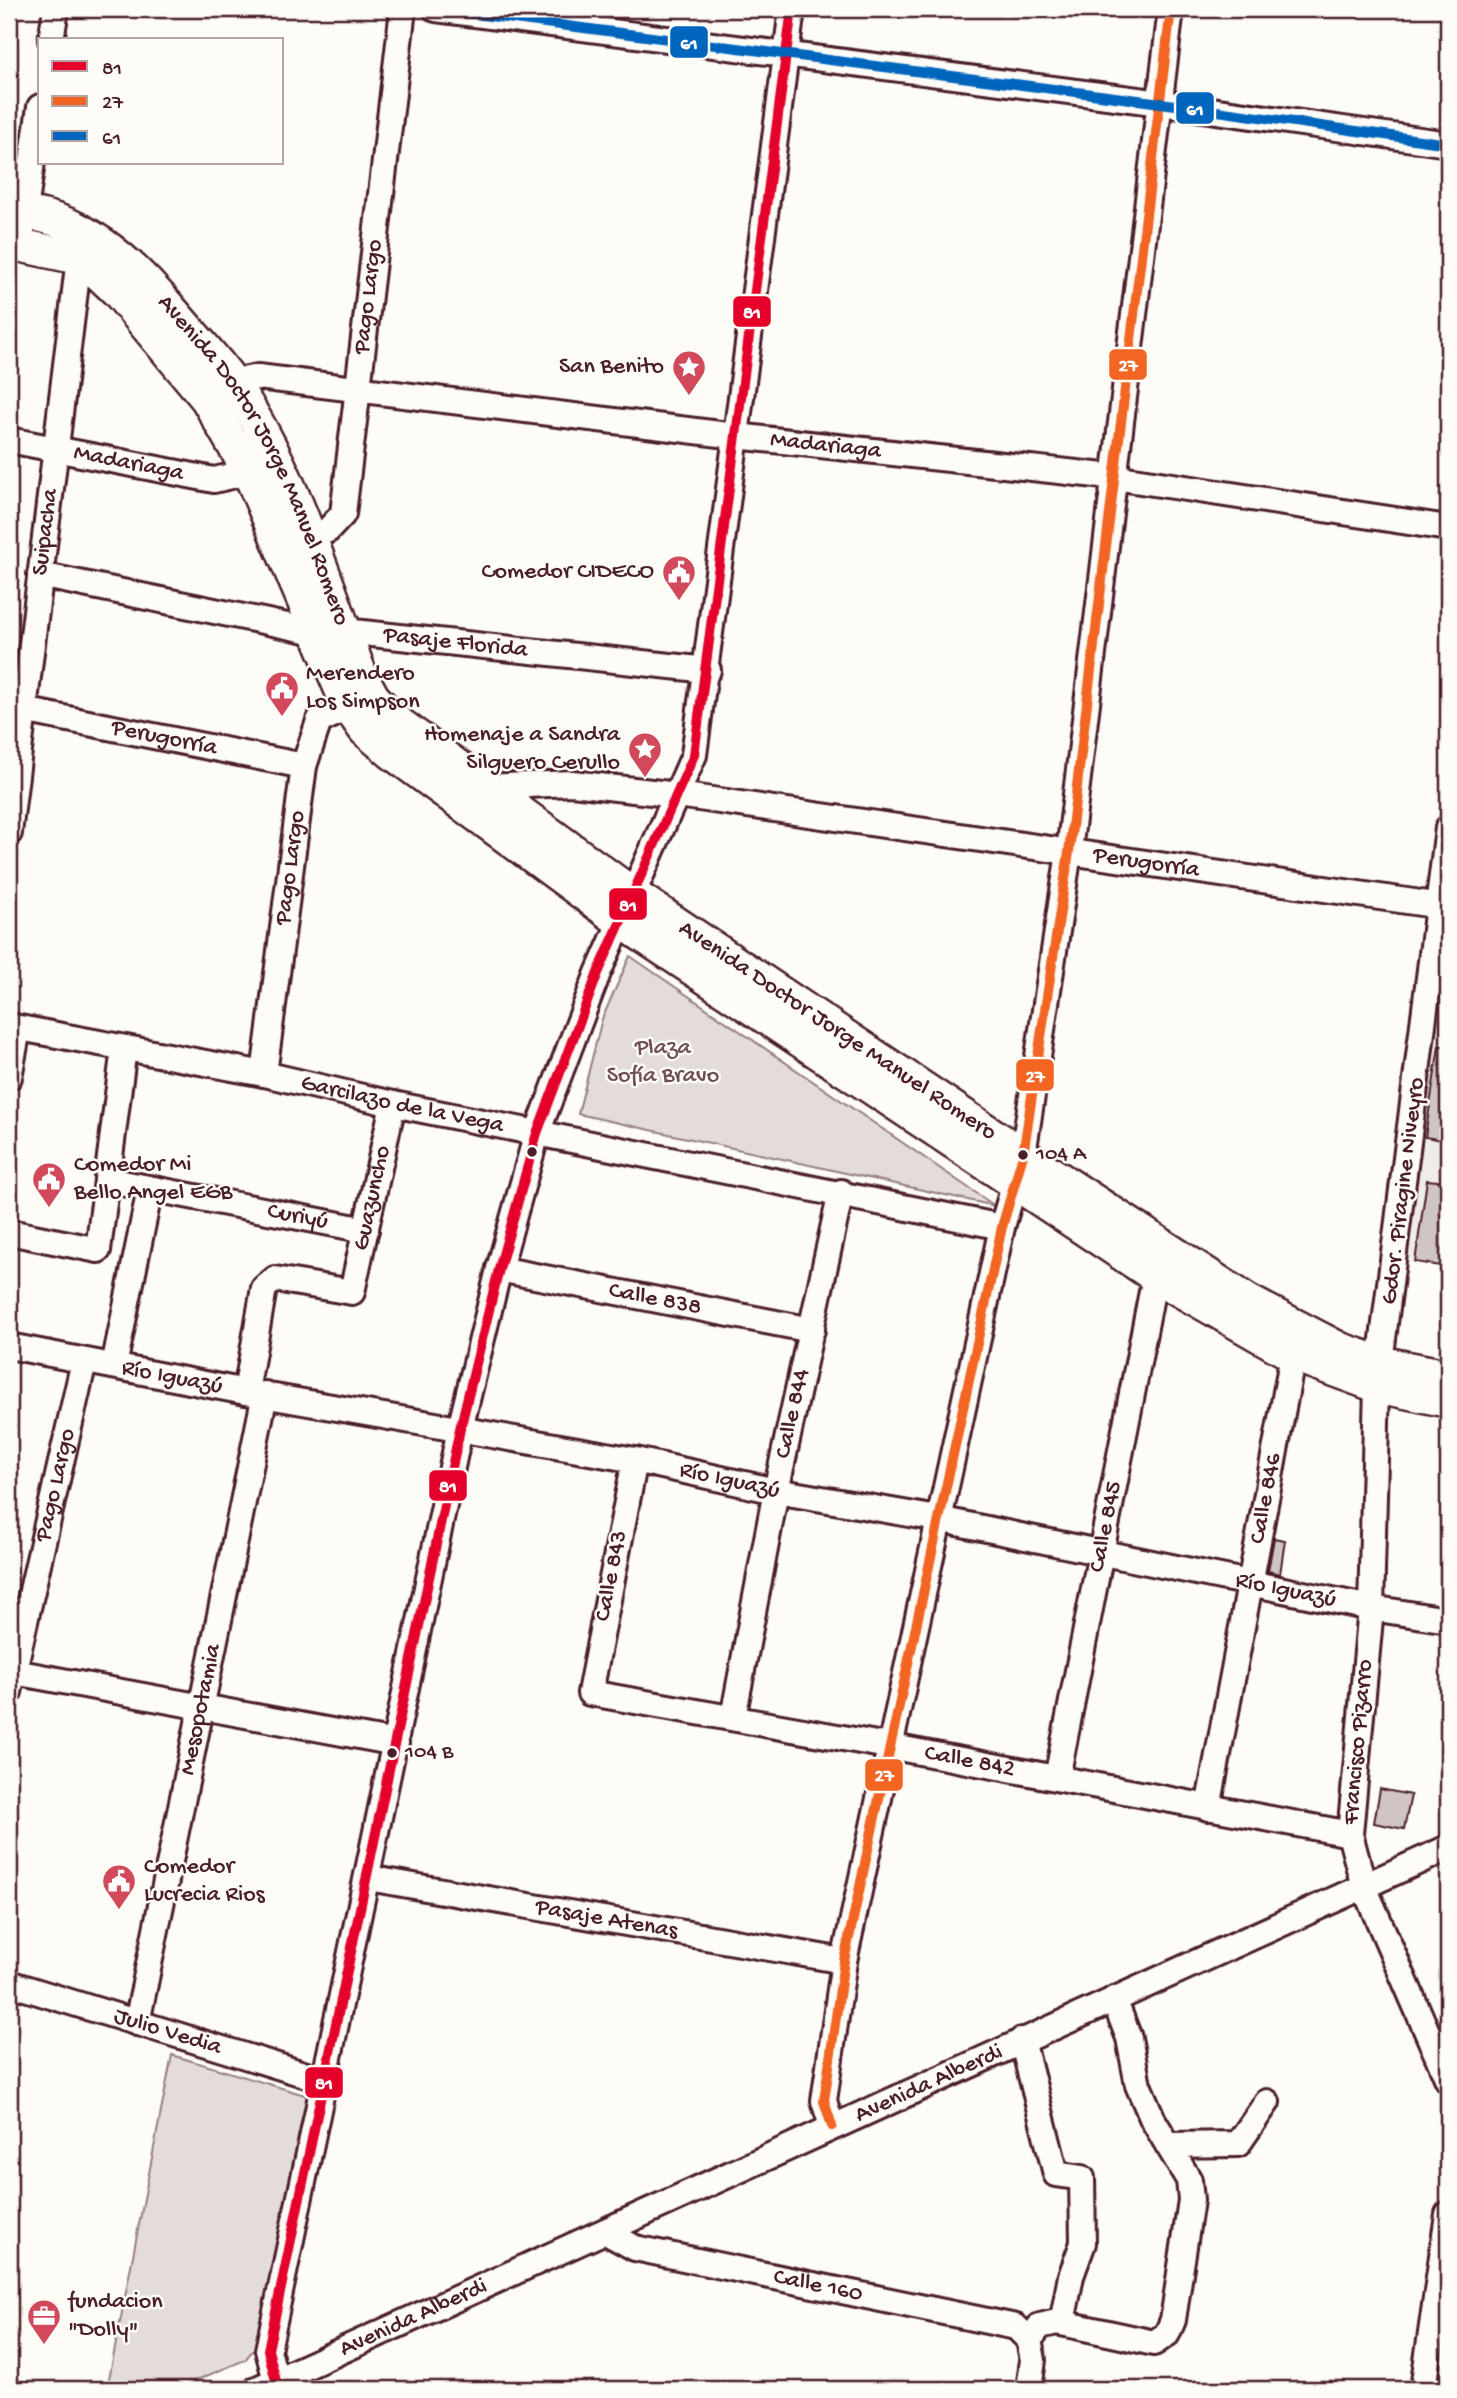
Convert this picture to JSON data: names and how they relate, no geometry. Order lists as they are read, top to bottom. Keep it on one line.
{"streets":{"main road":["Avenida Doctor Jorge Manuel Romero"],"street":["Pago Largo","Madariaga","Suipacha","Pasaje Florida","Perugorría","Garcilazo de la Vega","Gdor. Piragine Niveyro","Guazuncho","Curiyú","Calle 838","Río Iguazú","Calle 844","Calle 846","Calle 845","Calle 843","Mesopotamia","Francisco Pizarro","Calle 842","Pasaje Atenas","Julio Vedia","Avenida Alberdi","Calle 160"]},"crossings":[["Pago Largo","Madariaga"],["Pago Largo","Avenida Doctor Jorge Manuel Romero"],["Pago Largo","Perugorría"],["Pago Largo","Garcilazo de la Vega"],["Pago Largo","Río Iguazú"],["Madariaga","Avenida Doctor Jorge Manuel Romero"],["Madariaga","Suipacha"],["Avenida Doctor Jorge Manuel Romero","Suipacha"],["Avenida Doctor Jorge Manuel Romero","Pasaje Florida"],["Avenida Doctor Jorge Manuel Romero","Perugorría"],["Avenida Doctor Jorge Manuel Romero","Gdor. Piragine Niveyro"],["Avenida Doctor Jorge Manuel Romero","Calle 846"],["Avenida Doctor Jorge Manuel Romero","Calle 845"],["Avenida Doctor Jorge Manuel Romero","Francisco Pizarro"],["Suipacha","Pasaje Florida"],["Suipacha","Perugorría"],["Perugorría","Gdor. Piragine Niveyro"],["Garcilazo de la Vega","Guazuncho"],["Garcilazo de la Vega","Calle 844"],["Gdor. Piragine Niveyro","Francisco Pizarro"],["Guazuncho","Curiyú"],["Guazuncho","Mesopotamia"],["Calle 838","Calle 844"],["Río Iguazú","Calle 844"],["Río Iguazú","Calle 846"],["Río Iguazú","Calle 845"],["Río Iguazú","Calle 843"],["Río Iguazú","Mesopotamia"],["Río Iguazú","Francisco Pizarro"],["Calle 844","Calle 842"],["Calle 846","Calle 842"],["Calle 845","Calle 842"],["Calle 843","Calle 842"],["Mesopotamia","Julio Vedia"],["Francisco Pizarro","Calle 842"],["Francisco Pizarro","Avenida Alberdi"],["Avenida Alberdi","Calle 160"]],"parks":["Plaza Sofía Bravo"],"places":{"place":["San Benito","Homenaje a Sandra Silguero Cerullo"],"public building":["Comedor CIDECO","Merendero Los Simpson","Comedor Mi Bello Angel EGB","Comedor Lucrecia Rios"],"other":["104 A","104 B"],"office":["fundacion \"Dolly\""]},"lines":["transit line 81","transit line 27","transit line 61"],"legend":["81","27","61"]}
